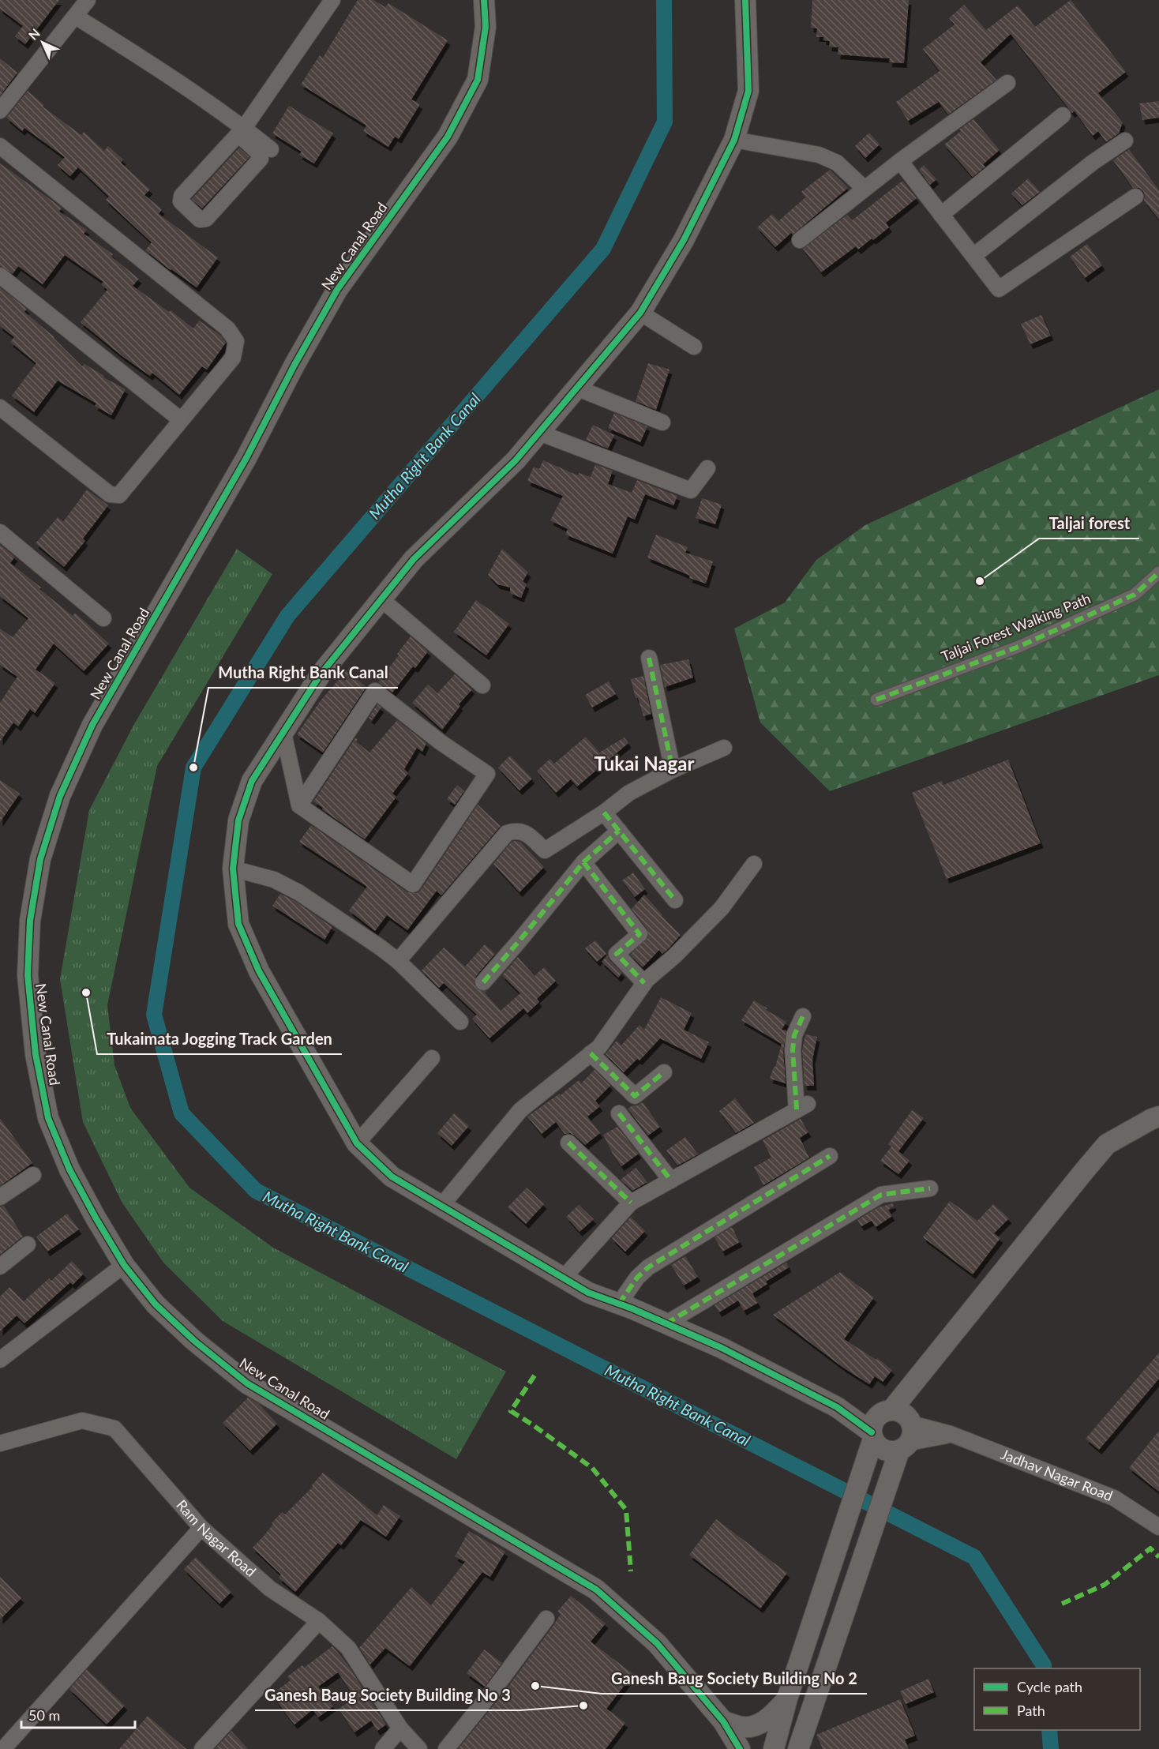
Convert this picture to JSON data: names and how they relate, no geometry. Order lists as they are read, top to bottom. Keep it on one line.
{"streets":{"street":["New Canal Road","Taljai Forest Walking Path","Jadhav Nagar Road","Ram Nagar Road"]},"districts":["Tukai Nagar"],"water":["Mutha Right Bank Canal"],"places":["Taljai forest","Mutha Right Bank Canal","Tukaimata Jogging Track Garden","Ganesh Baug Society Building No 2","Ganesh Baug Society Building No 3"],"legend":["Cycle path","Path"],"scale_bar":"50 m","north":"top left"}
